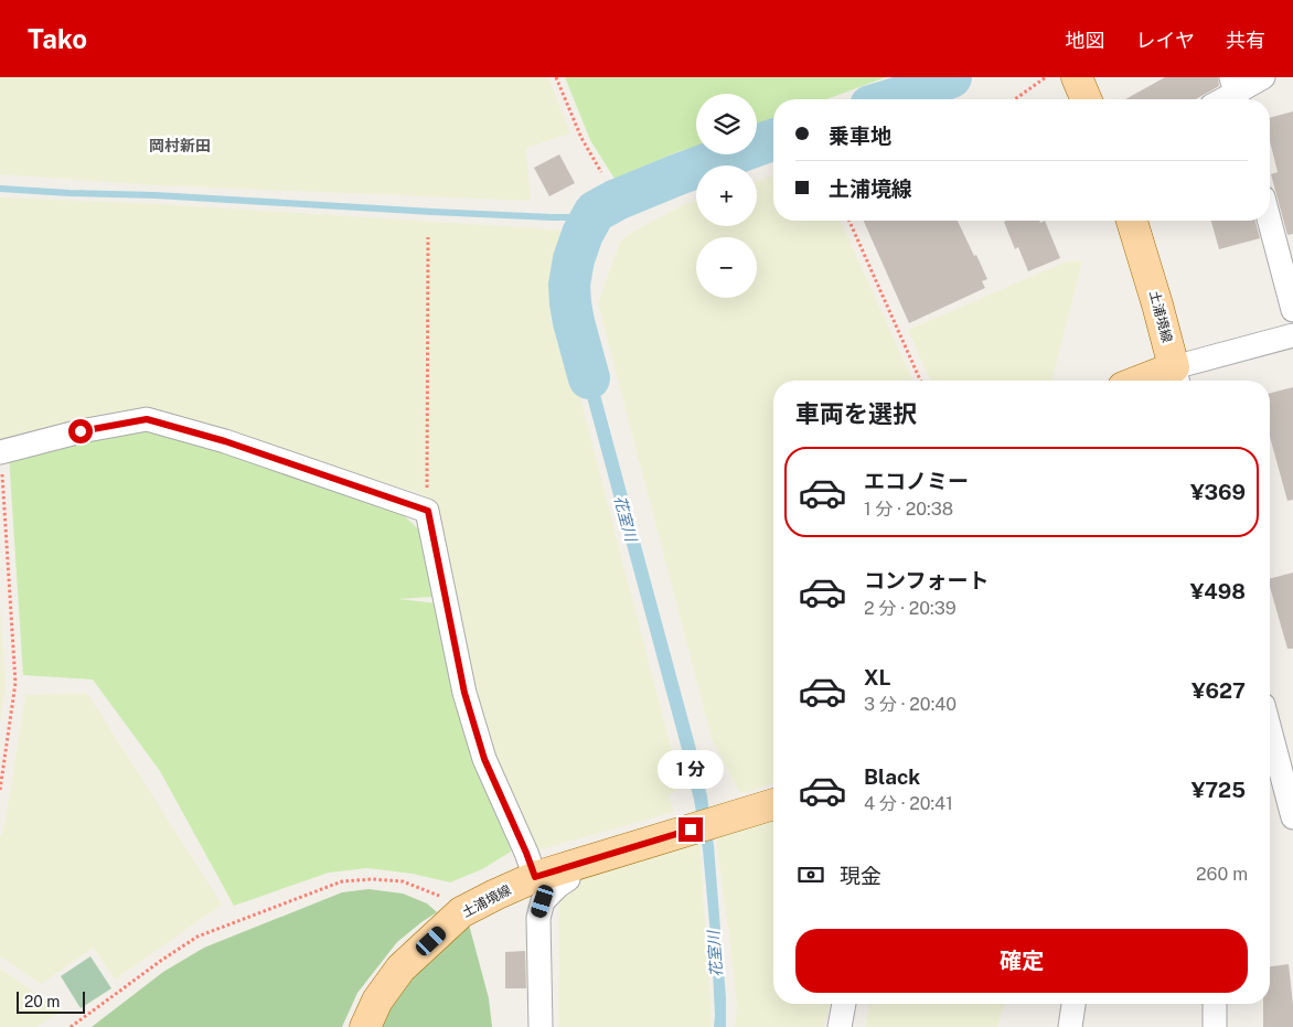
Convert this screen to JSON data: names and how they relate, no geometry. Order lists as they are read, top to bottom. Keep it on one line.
{"streets":{"main road":["土浦境線"]},"districts":["岡村新田"],"water":["花室川"],"scale_bar":"20 m","page":{"header":"Tako","nav":["地図","レイヤ","共有"],"map_buttons":["+","−"],"banner":["乗車地","土浦境線"],"heading":"車両を選択","list":[{"name":"エコノミー","note":"1 分 · 20:38","value":"¥369"},{"name":"コンフォート","note":"2 分 · 20:39","value":"¥498"},{"name":"XL","note":"3 分 · 20:40","value":"¥627"},{"name":"Black","note":"4 分 · 20:41","value":"¥725"}],"bubble":"1 分","pay":["現金","260 m"],"buttons":"確定","scale":"20 m"}}
